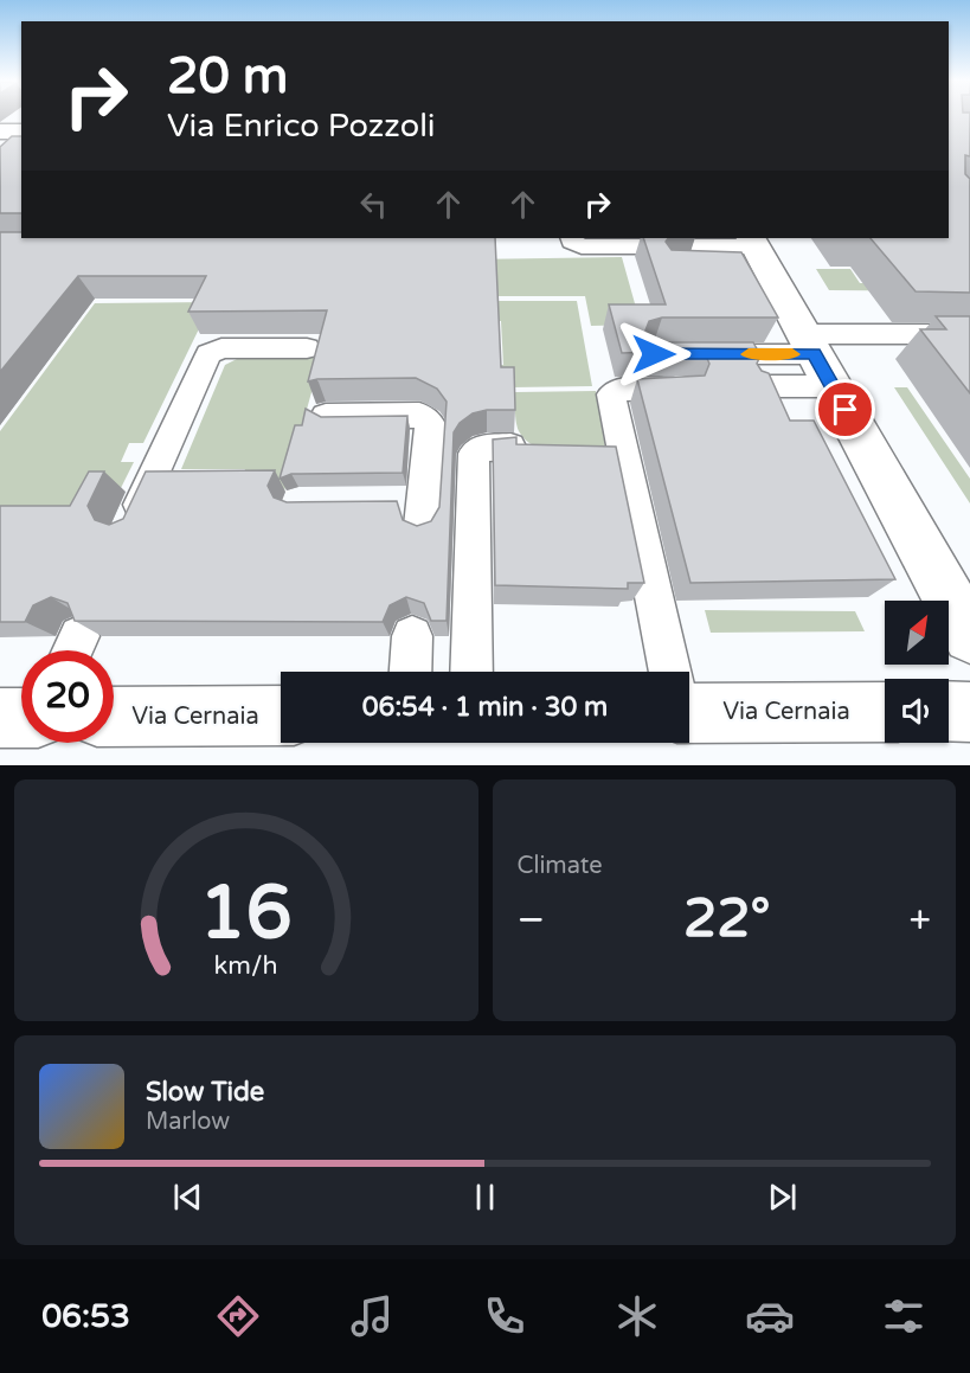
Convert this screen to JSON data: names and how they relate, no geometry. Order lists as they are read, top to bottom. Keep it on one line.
{"streets":{"street":["Via Cernaia"]},"north":"top right","page":{"turn":["20 m","Via Enrico Pozzoli"],"limit":"20","trip":"06:54 · 1 min · 30 m","tile":"Climate","heat":["−","22°","+"],"song":["Slow Tide","Marlow"],"tabs":"06:53","gauge":["16","km/h"]}}
